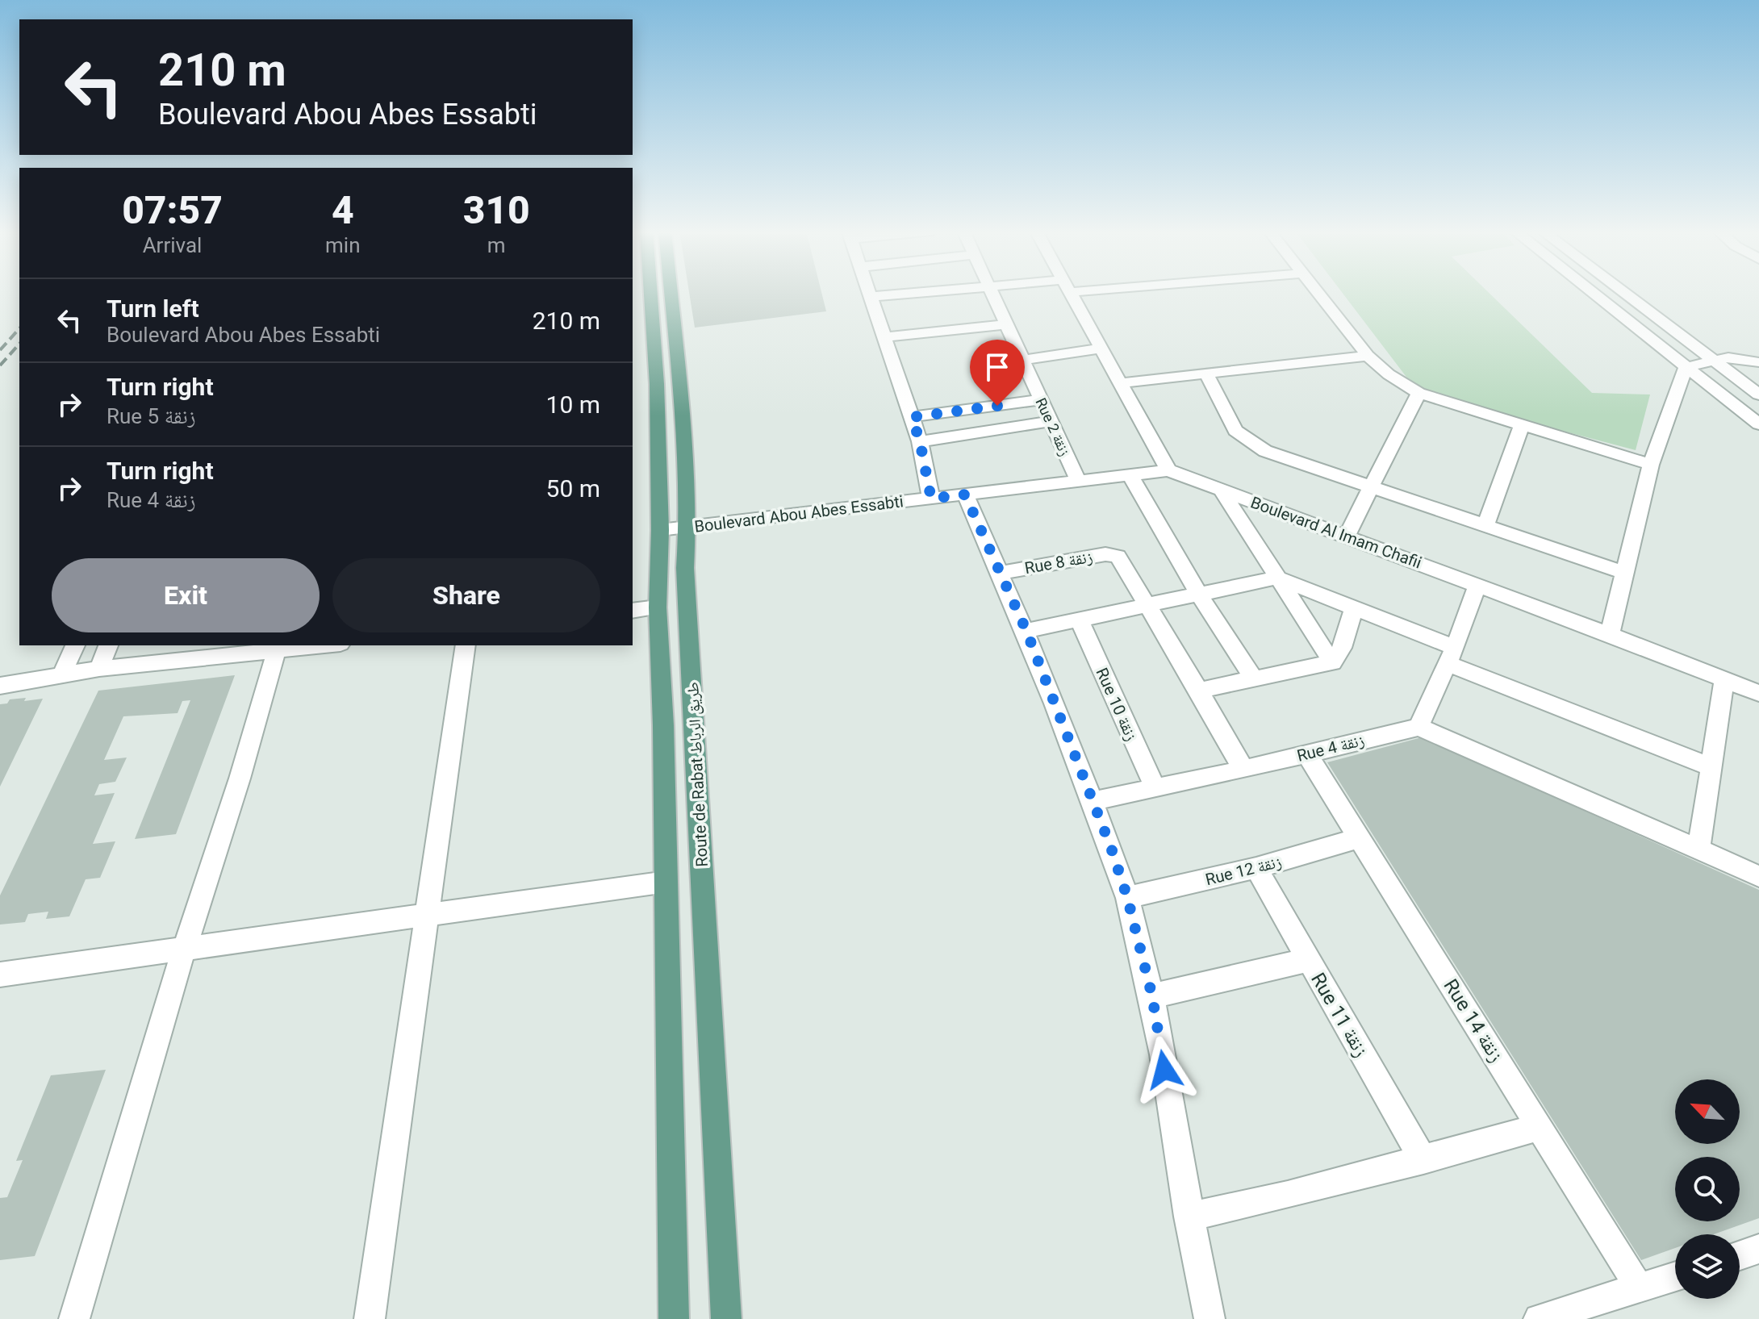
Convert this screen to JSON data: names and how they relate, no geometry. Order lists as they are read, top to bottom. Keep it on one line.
{"streets":{"main road":["Route de Rabat طريق الرباط"],"street":["Rue 2 زنقة","Boulevard Abou Abes Essabti","Boulevard Al Imam Chafii","Rue 8 زنقة","Rue 10 زنقة","Rue 4 زنقة","Rue 12 زنقة","Rue 11 زنقة","Rue 14 زنقة"]},"crossings":[["Rue 2 زنقة","Boulevard Abou Abes Essabti"],["Boulevard Abou Abes Essabti","Boulevard Al Imam Chafii"],["Boulevard Abou Abes Essabti","Route de Rabat طريق الرباط"],["Rue 10 زنقة","Rue 4 زنقة"],["Rue 4 زنقة","Rue 14 زنقة"],["Rue 12 زنقة","Rue 11 زنقة"],["Rue 12 زنقة","Rue 14 زنقة"]],"north":"top left","page":{"turn":["210 m","Boulevard Abou Abes Essabti"],"eta":["07:57","Arrival","4","min","310","m"],"list":[{"name":"Turn left","note":"Boulevard Abou Abes Essabti","value":"210 m"},{"name":"Turn right","note":"Rue 5 زنقة","value":"10 m"},{"name":"Turn right","note":"Rue 4 زنقة","value":"50 m"}],"buttons":["Exit","Share"]}}
